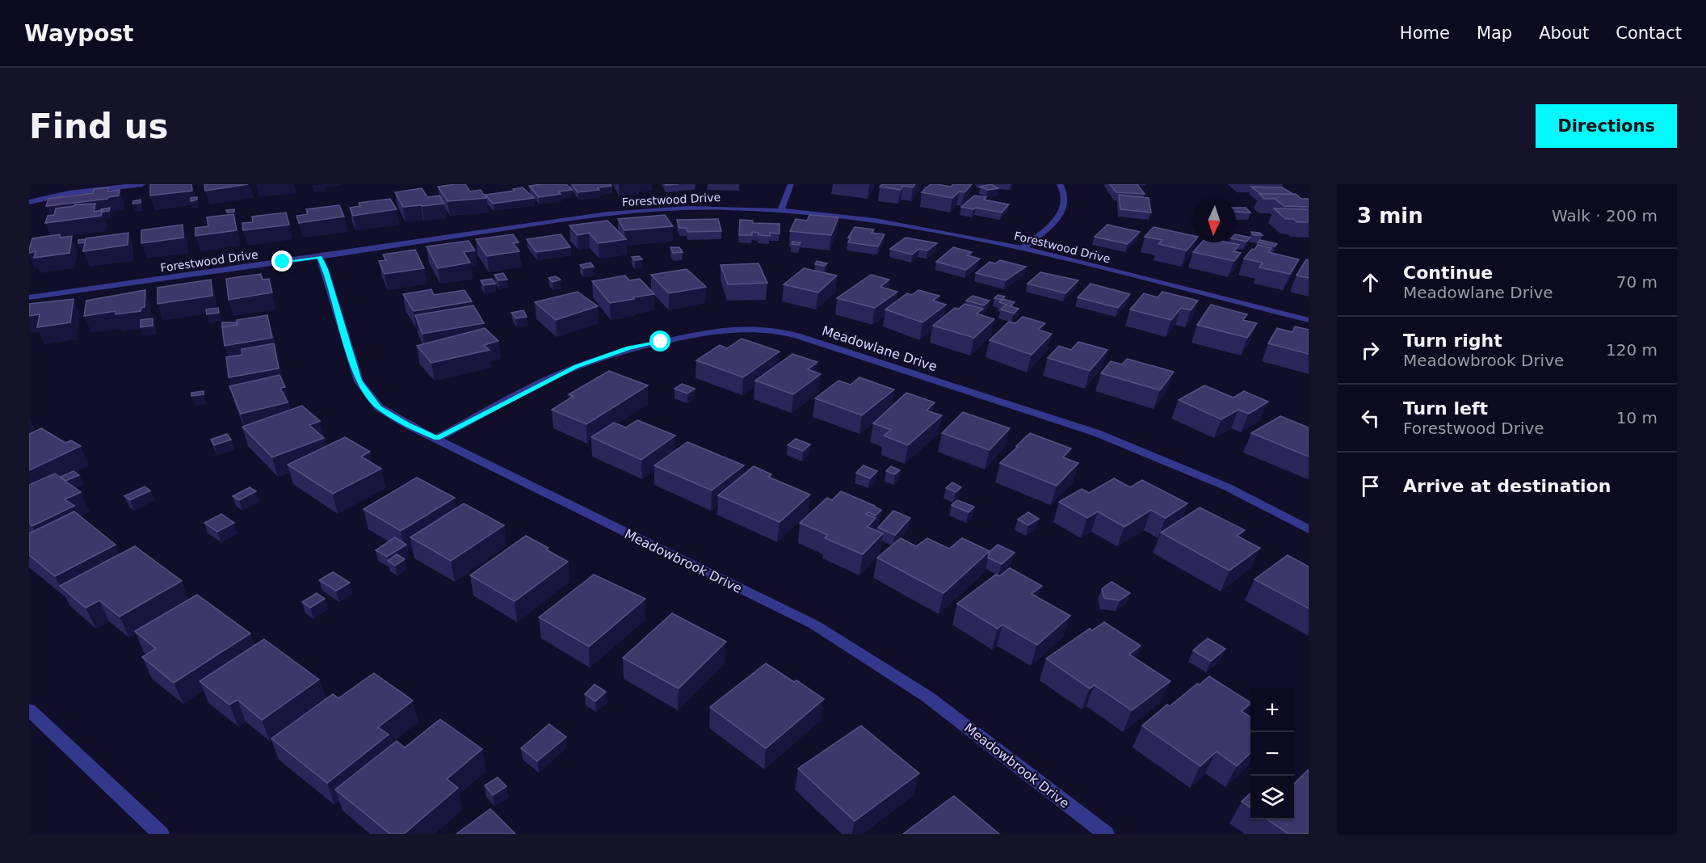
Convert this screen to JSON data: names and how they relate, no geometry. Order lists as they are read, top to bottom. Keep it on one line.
{"streets":{"street":["Forestwood Drive","Meadowlane Drive","Meadowbrook Drive"]},"crossings":[["Forestwood Drive","Meadowbrook Drive"],["Meadowlane Drive","Meadowbrook Drive"]],"north":"bottom","page":{"header":"Waypost","nav":["Home","Map","About","Contact"],"buttons":"Directions","title":"Find us","heading":["3 min","Walk · 200 m"],"list":[["Continue","Meadowlane Drive","70 m"],["Turn right","Meadowbrook Drive","120 m"],["Turn left","Forestwood Drive","10 m"],"Arrive at destination"],"map_buttons":["+","−"]}}
